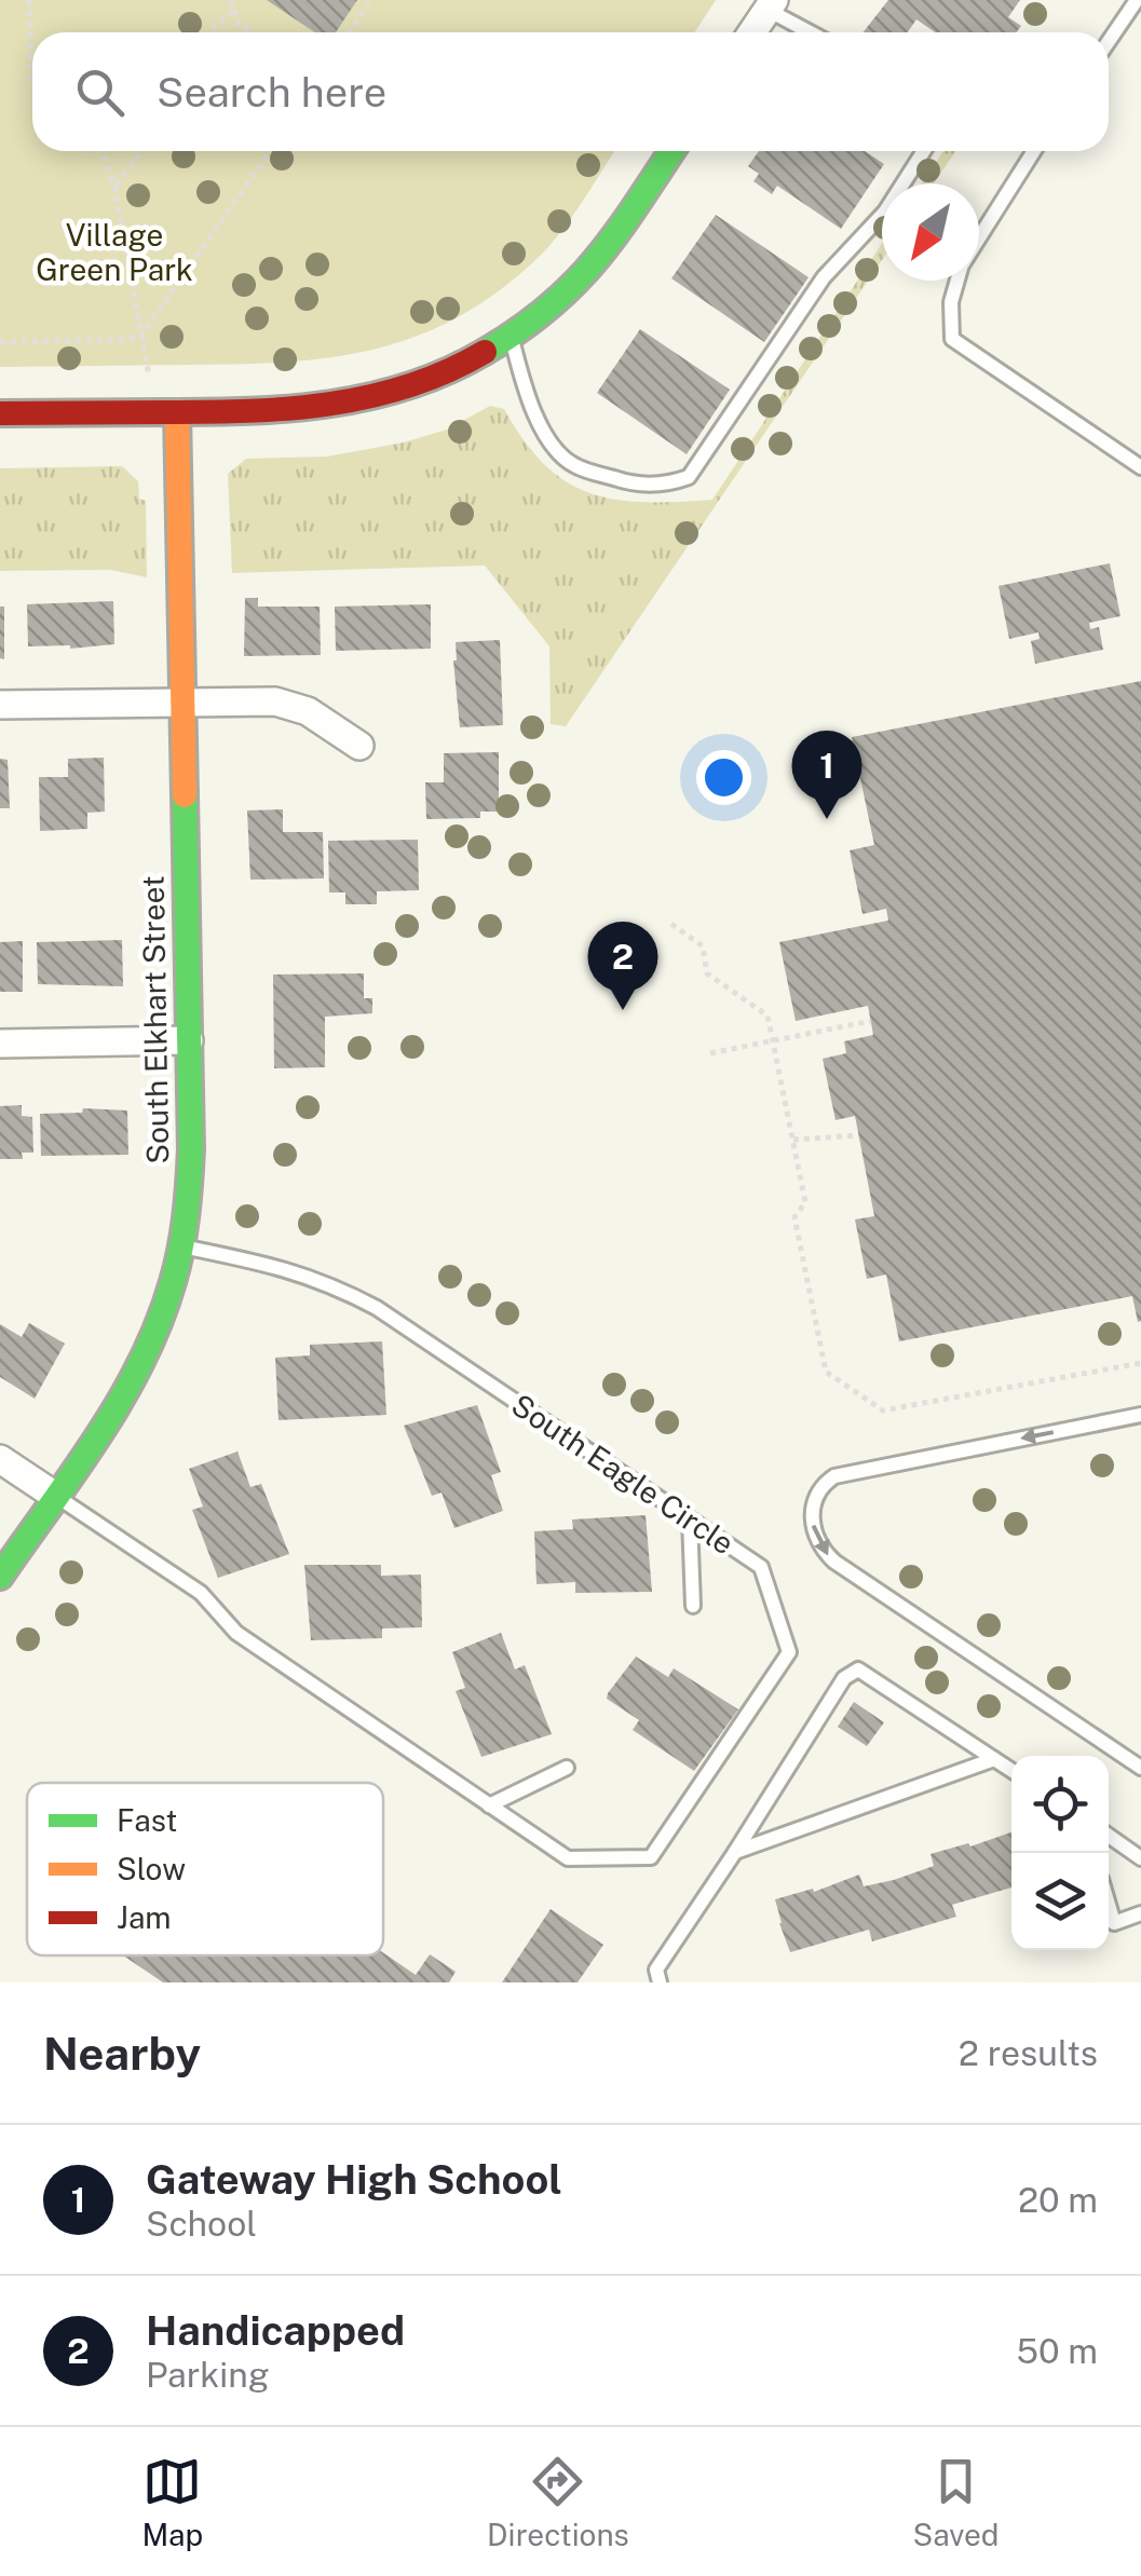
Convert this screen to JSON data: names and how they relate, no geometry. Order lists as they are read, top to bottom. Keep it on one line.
{"streets":{"street":["South Elkhart Street"],"lane":["South Eagle Circle"]},"crossings":[["South Elkhart Street","South Eagle Circle"]],"parks":["Village Green Park"],"legend":["Fast","Slow","Jam"],"north":"bottom left","page":{"search":"Search here","pins":["1","2"],"heading":["Nearby","2 results"],"list":[{"mark":"1","name":"Gateway High School","note":"School","value":"20 m"},{"mark":"2","name":"Handicapped","note":"Parking","value":"50 m"}],"nav":["Map","Directions","Saved"]}}
